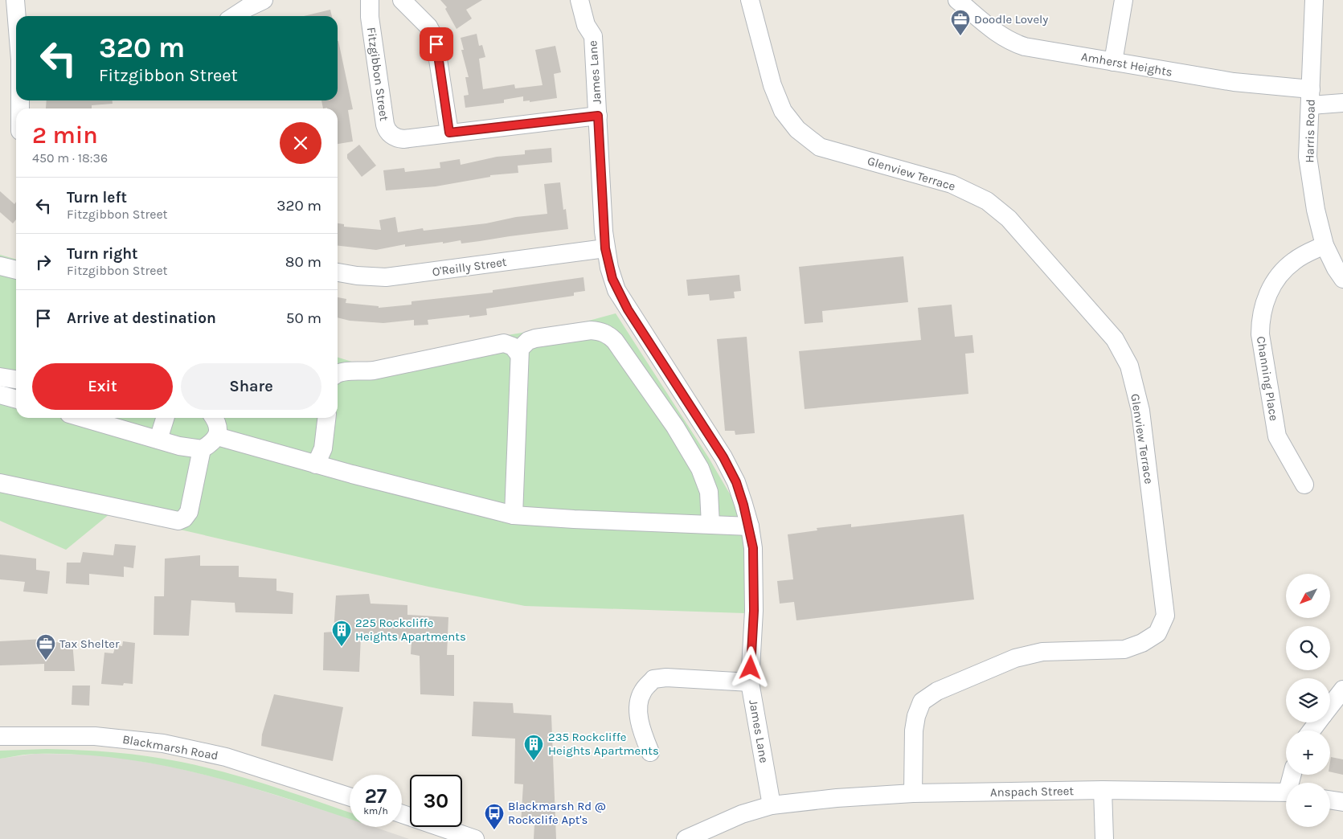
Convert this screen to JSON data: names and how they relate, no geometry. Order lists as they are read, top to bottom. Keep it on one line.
{"streets":{"street":["Amherst Heights","James Lane","Fitzgibbon Street","Harris Road","Glenview Terrace","O'Reilly Street","Channing Place","Blackmarsh Road","Anspach Street"]},"crossings":[["Amherst Heights","Harris Road"],["James Lane","Fitzgibbon Street"],["James Lane","O'Reilly Street"],["James Lane","Anspach Street"],["Harris Road","Channing Place"],["Glenview Terrace","Anspach Street"]],"places":{"office":["Doodle Lovely","Tax Shelter"],"building":["225 Rockcliffe Heights Apartments","235 Rockcliffe Heights Apartments"],"bus stop":["Blackmarsh Rd @ Rockclife Apt's"]},"north":"bottom left","page":{"turn":["320 m","Fitzgibbon Street"],"heading":["2 min","450 m · 18:36"],"list":[{"name":"Turn left","note":"Fitzgibbon Street","value":"320 m"},{"name":"Turn right","note":"Fitzgibbon Street","value":"80 m"},{"name":"Arrive at destination","value":"50 m"}],"buttons":["Exit","Share"],"map_buttons":["+","−"],"speed":"27 km/h","limit":"30"}}
